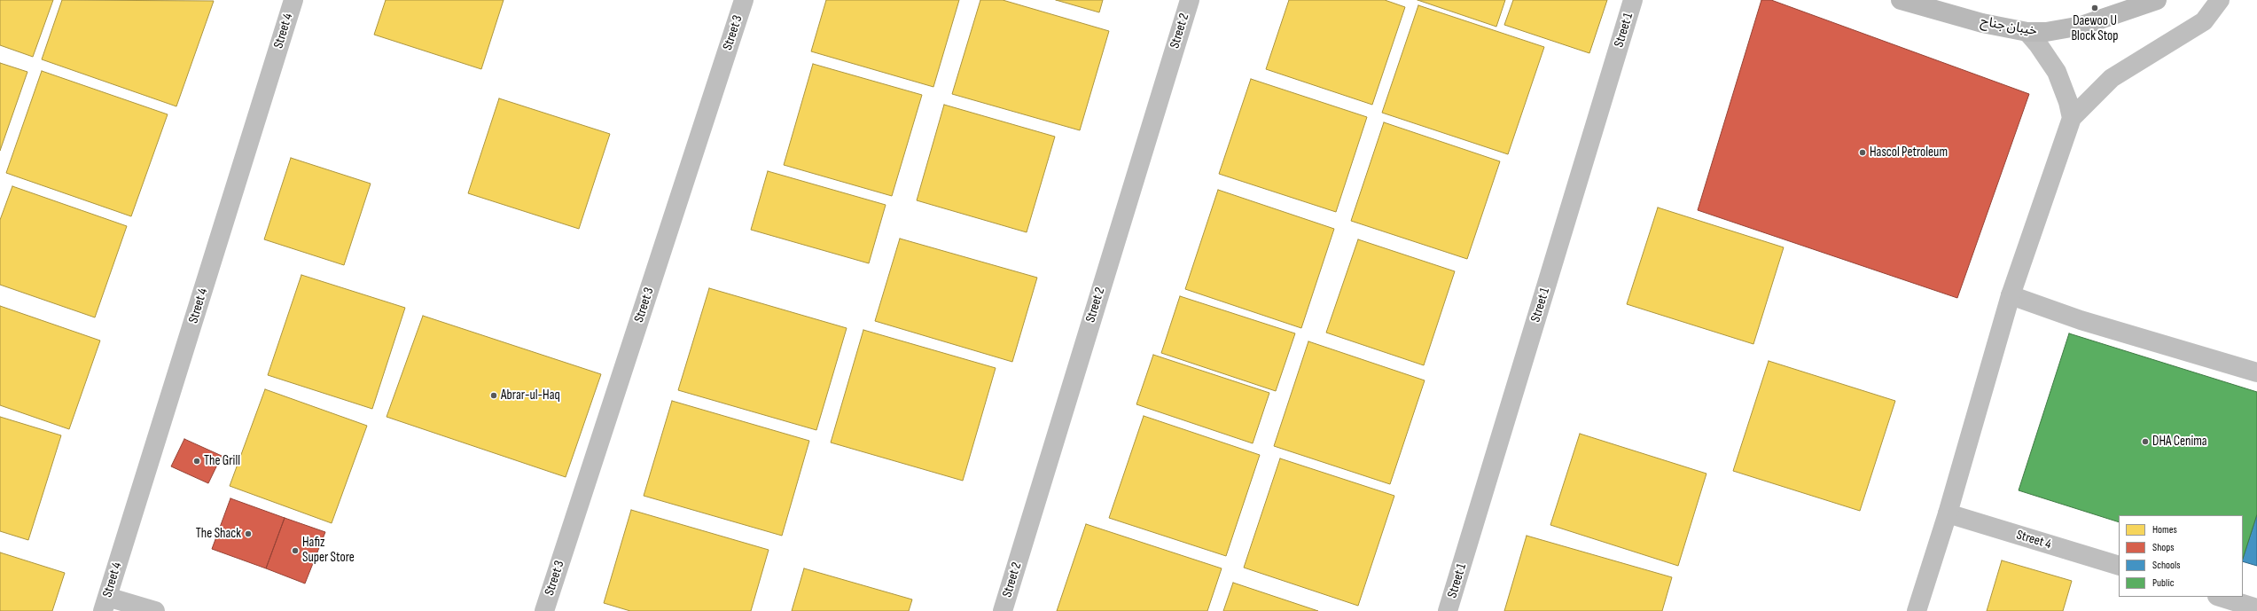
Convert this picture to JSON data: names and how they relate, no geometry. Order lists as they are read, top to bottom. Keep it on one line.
{"streets":{"main road":["خیبان جناح"],"street":["Street 1","Street 4","Street 2","Street 3"]},"places":["Daewoo U Block Stop","Hascol Petroleum","Abrar-ul-Haq","DHA Cenima","The Grill","The Shack","Hafiz Super Store"],"legend":["Homes","Shops","Schools","Public"]}
